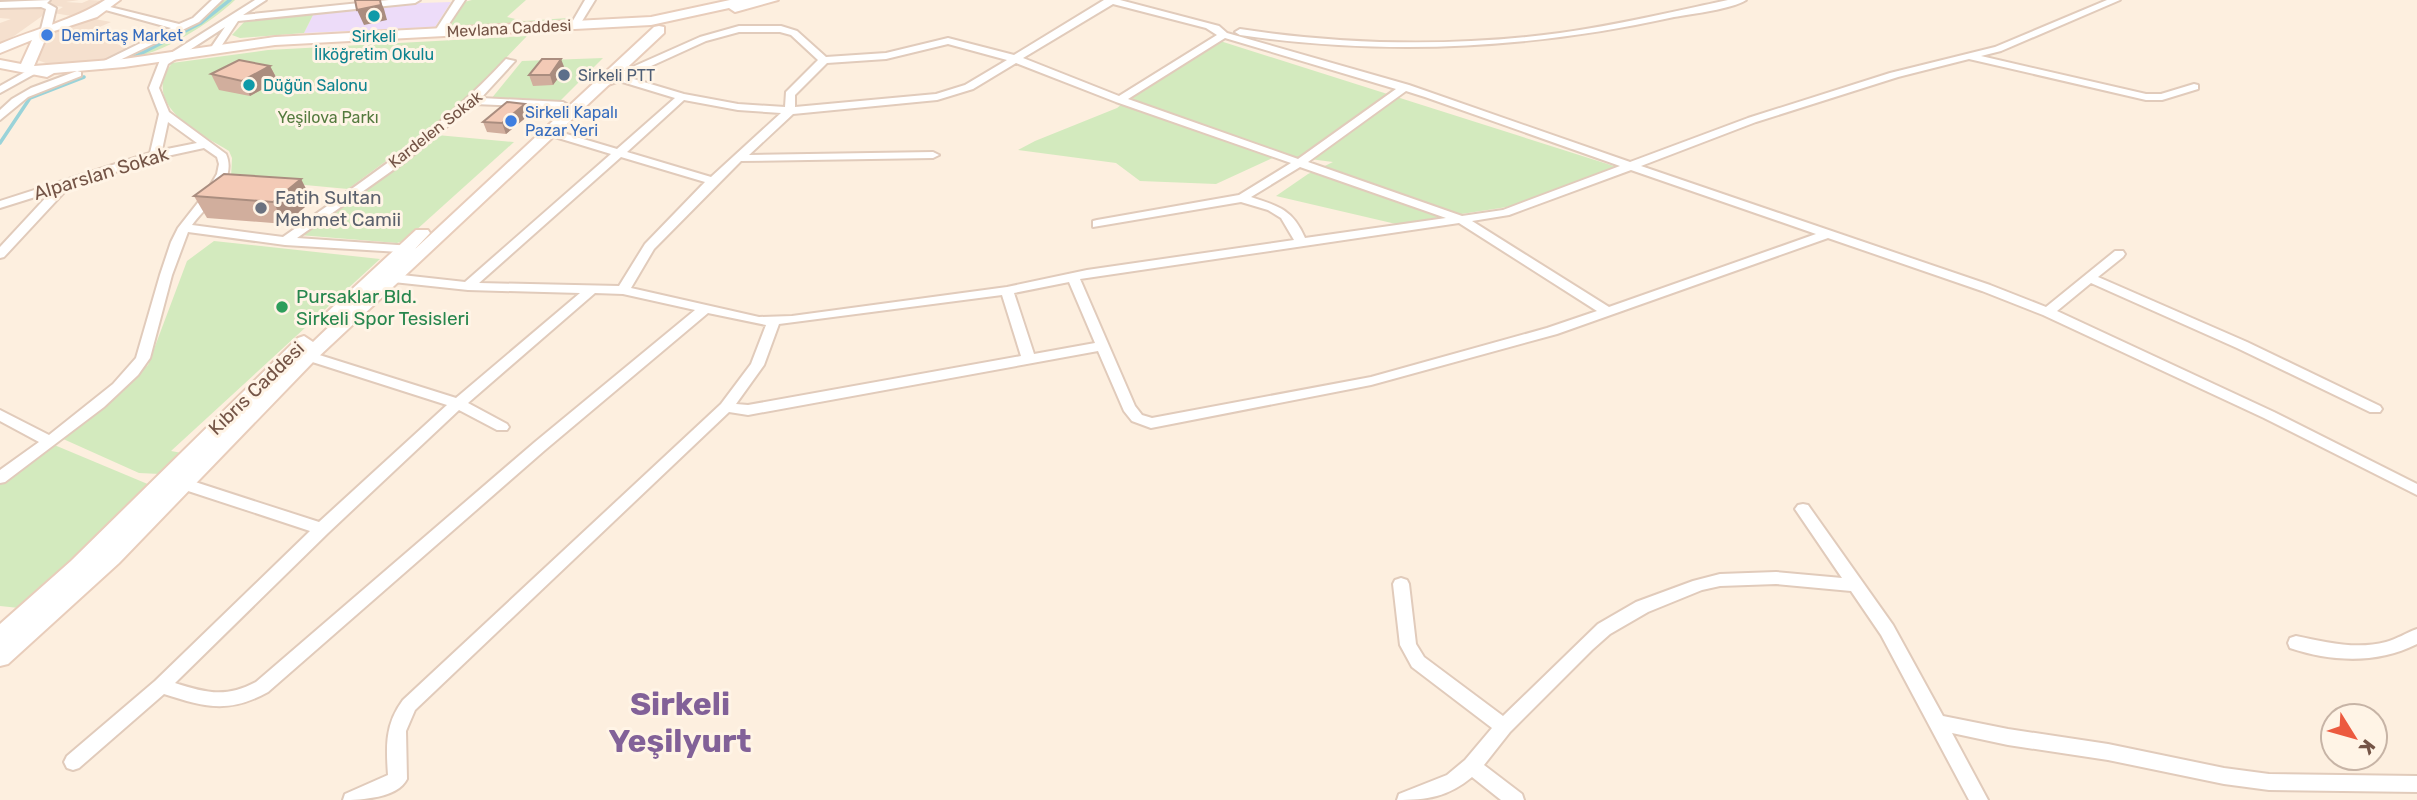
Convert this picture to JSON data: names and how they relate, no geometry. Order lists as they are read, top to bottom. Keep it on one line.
{"streets":{"main road":["Mevlana Caddesi","Kıbrıs Caddesi"],"street":["Kardelen Sokak","Alparslan Sokak"]},"districts":["Sirkeli Yeşilyurt"],"parks":["Yeşilova Parkı"],"places":["Sirkeli İlköğretim Okulu","Demirtaş Market","Sirkeli PTT","Düğün Salonu","Sirkeli Kapalı Pazar Yeri","Fatih Sultan Mehmet Camii","Pursaklar Bld. Sirkeli Spor Tesisleri"],"north":"bottom right"}
